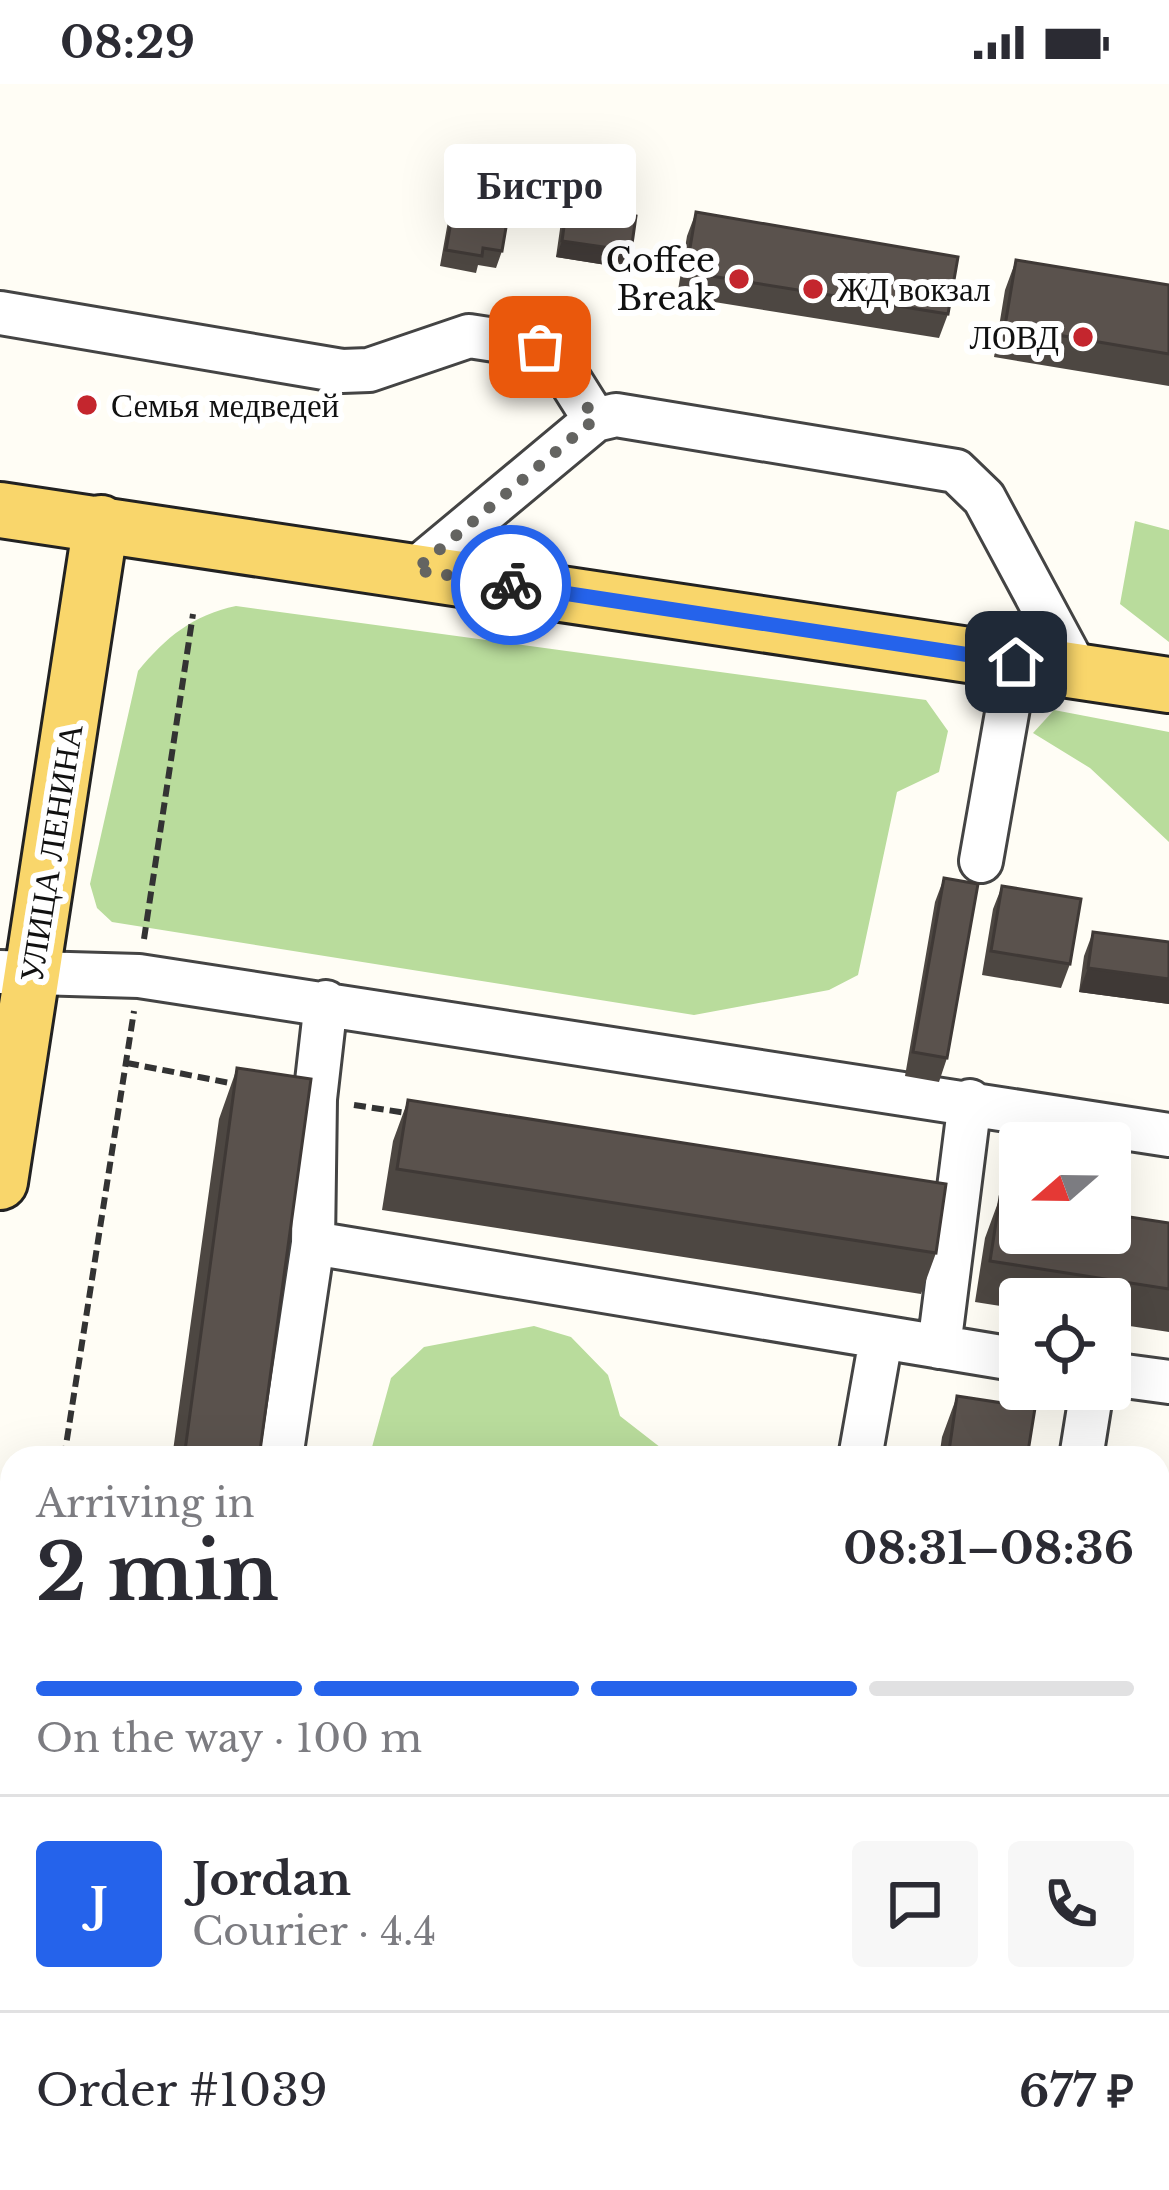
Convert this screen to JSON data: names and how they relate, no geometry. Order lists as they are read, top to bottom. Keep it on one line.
{"streets":{"main road":["УЛИЦА ЛЕНИНА"]},"places":["Coffee Break","ЖД вокзал","ЛОВД","Бистро","Семья медведей"],"north":"left","page":{"status":"08:29","bubble":"Бистро","heading":["2 min","Arriving in","08:31–08:36"],"panel":["Jordan","Courier · 4.4","Order #1039","677 ₽"],"bar":"On the way · 100 m","round":"J"}}
